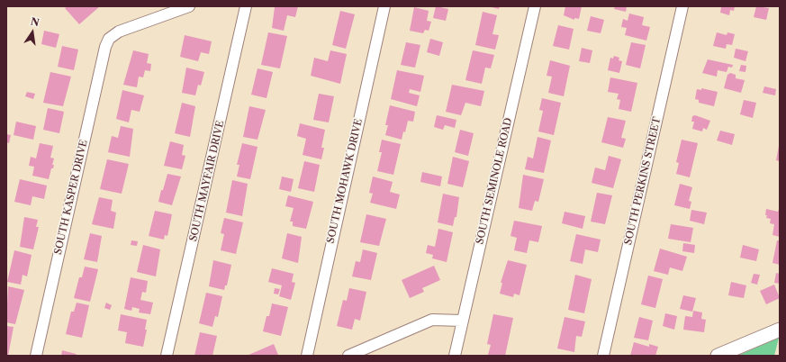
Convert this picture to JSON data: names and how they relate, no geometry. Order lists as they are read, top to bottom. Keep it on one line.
{"streets":{"street":["SOUTH MAYFAIR DRIVE","SOUTH MOHAWK DRIVE","SOUTH SEMINOLE ROAD","SOUTH PERKINS STREET","SOUTH KASPER DRIVE"]},"north":"top"}
